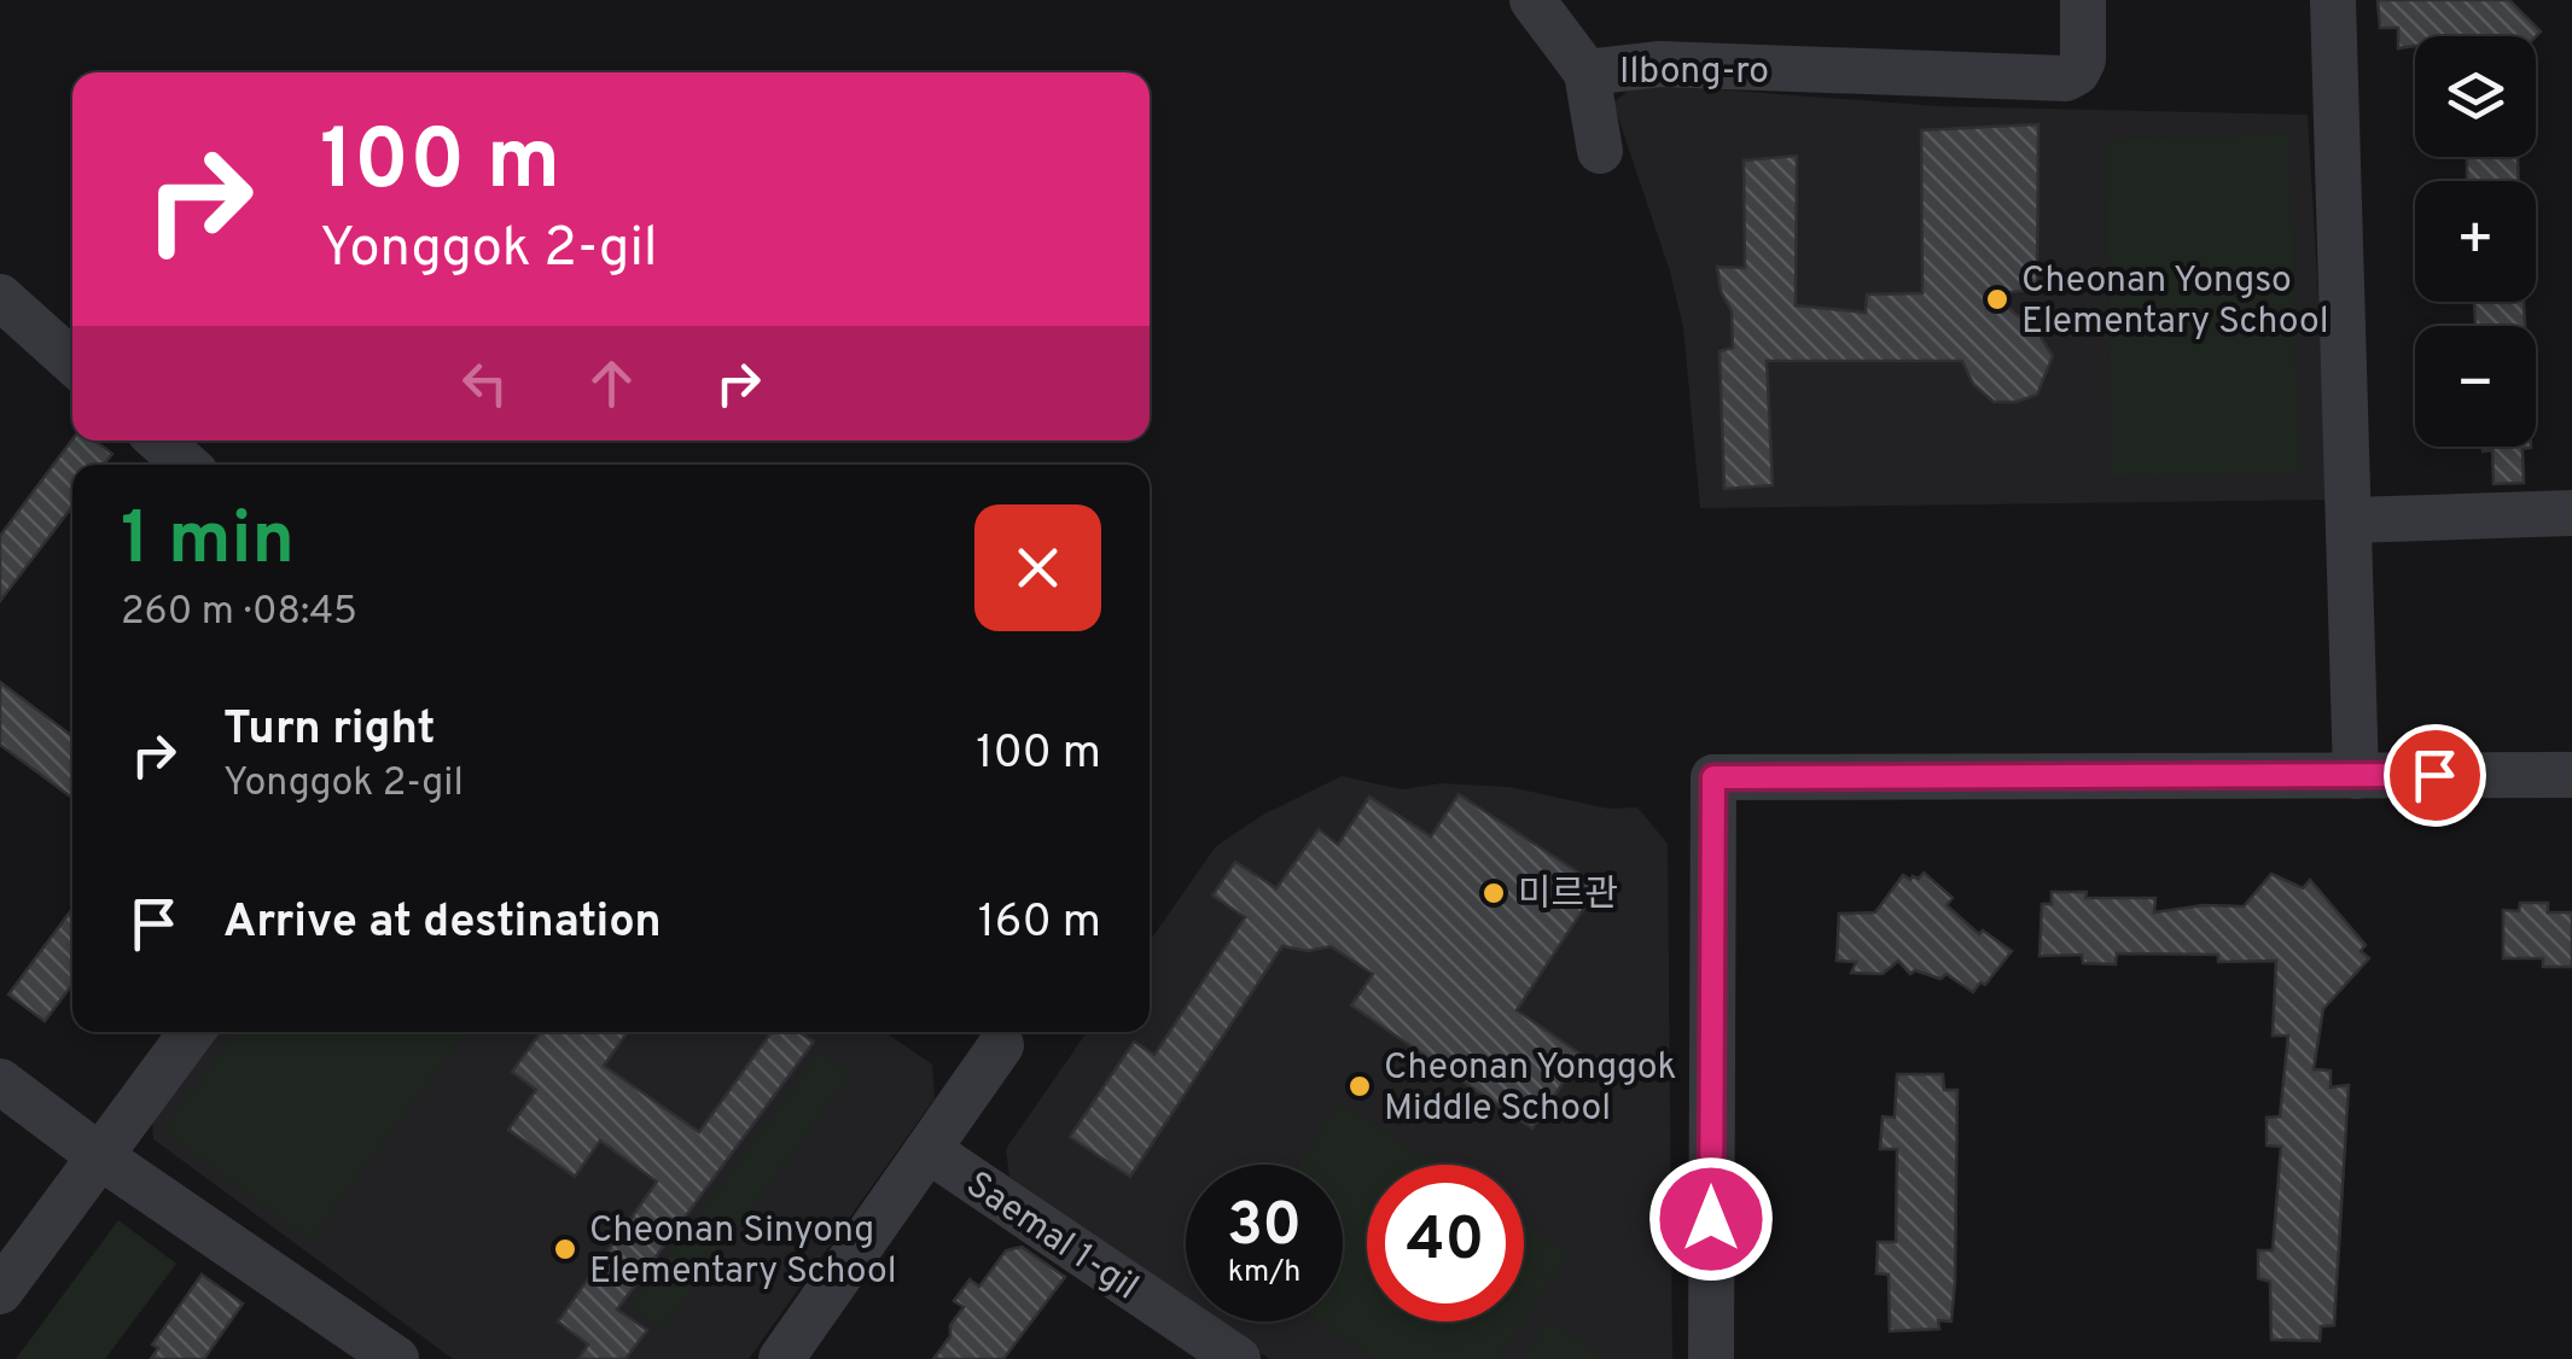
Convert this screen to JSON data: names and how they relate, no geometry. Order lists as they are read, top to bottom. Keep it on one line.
{"streets":{"street":["Ilbong-ro","Saemal 1-gil"]},"places":["Cheonan Yongso Elementary School","미르관","Cheonan Yonggok Middle School","Cheonan Sinyong Elementary School"],"page":{"map_buttons":["+","−"],"turn":["100 m","Yonggok 2-gil"],"heading":["1 min","260 m · 08:45"],"list":[{"name":"Turn right","note":"Yonggok 2-gil","value":"100 m"},{"name":"Arrive at destination","value":"160 m"}],"speed":"30 km/h","limit":"40"}}
